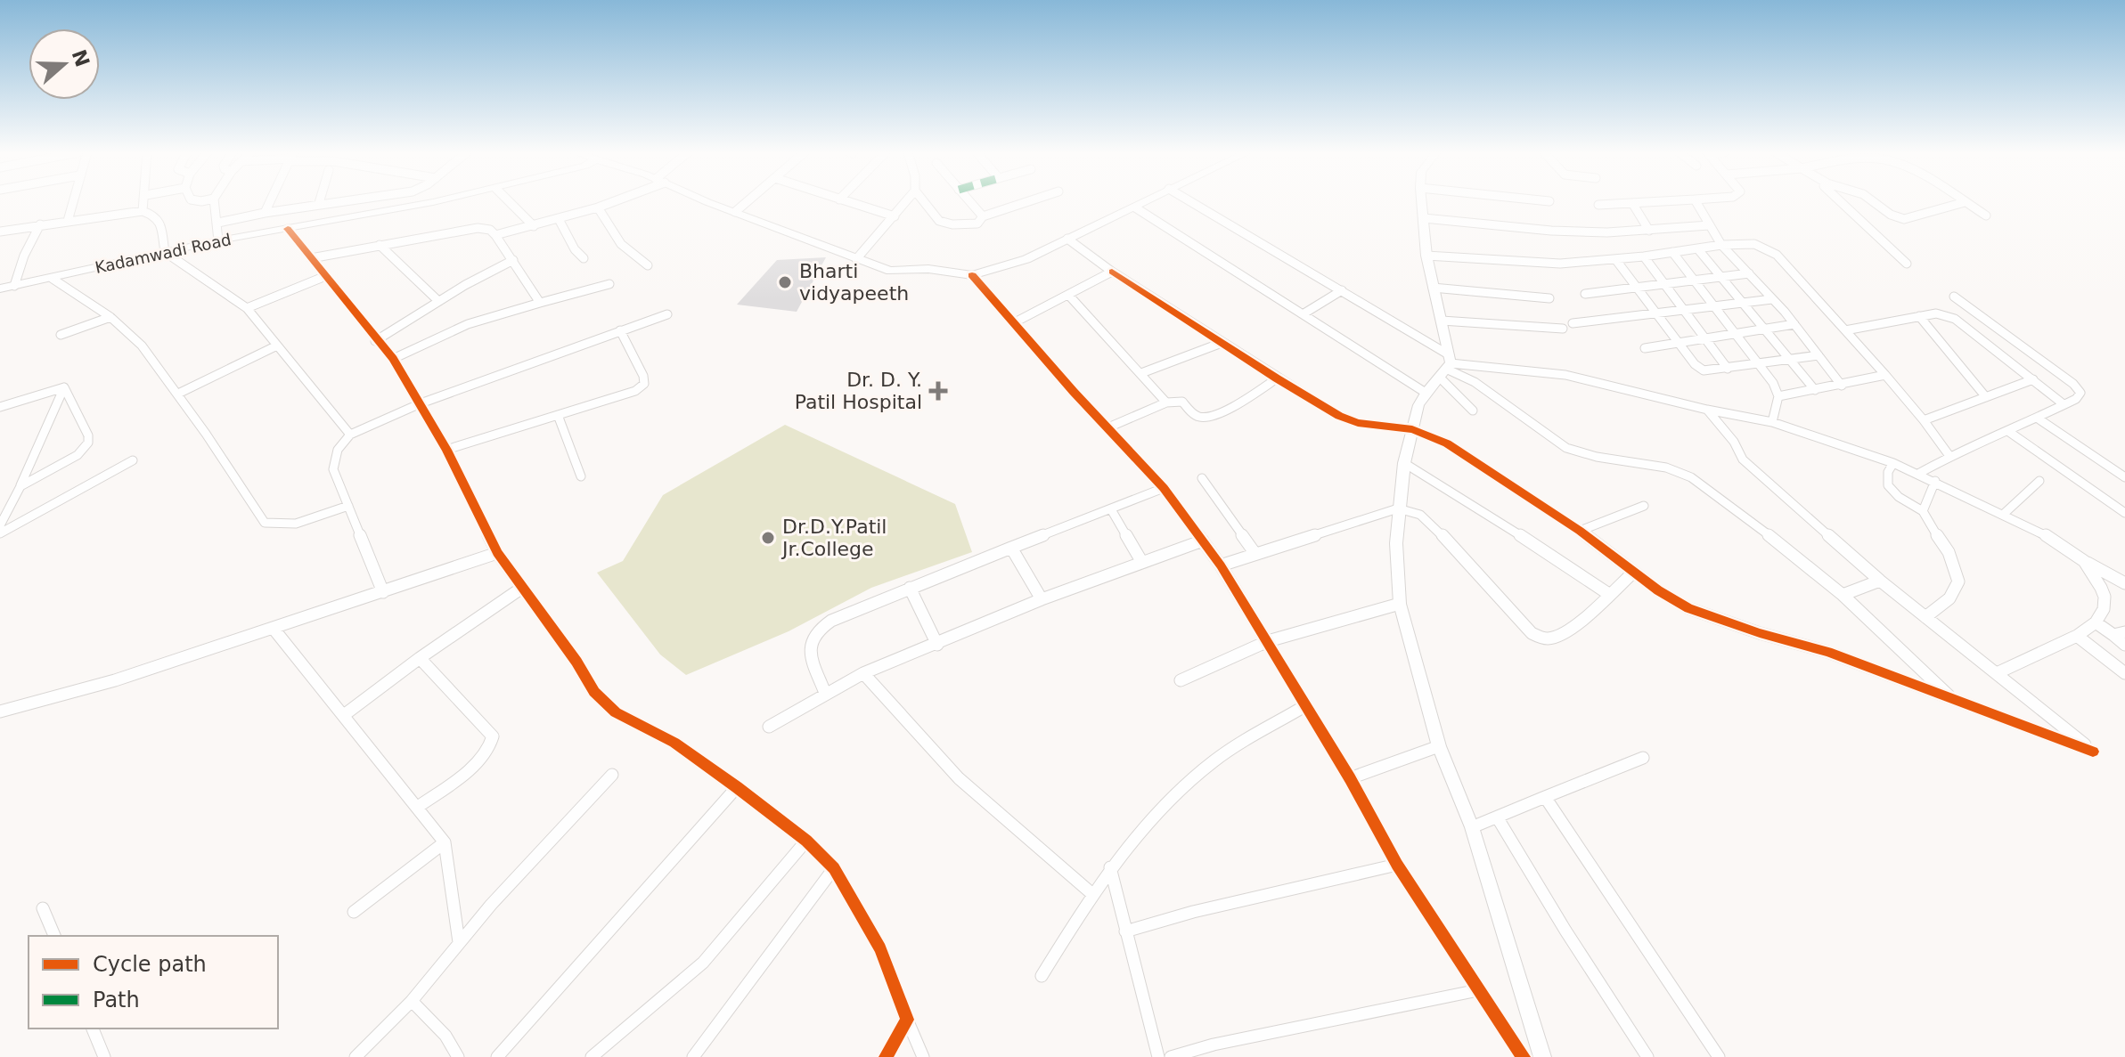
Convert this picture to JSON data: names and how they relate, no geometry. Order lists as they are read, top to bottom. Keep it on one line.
{"streets":{"street":["Kadamwadi Road"]},"places":{"other":["Bharti vidyapeeth","Dr.D.Y.Patil Jr.College"],"health":["Dr. D. Y. Patil Hospital"]},"legend":["Cycle path","Path"],"north":"right"}
